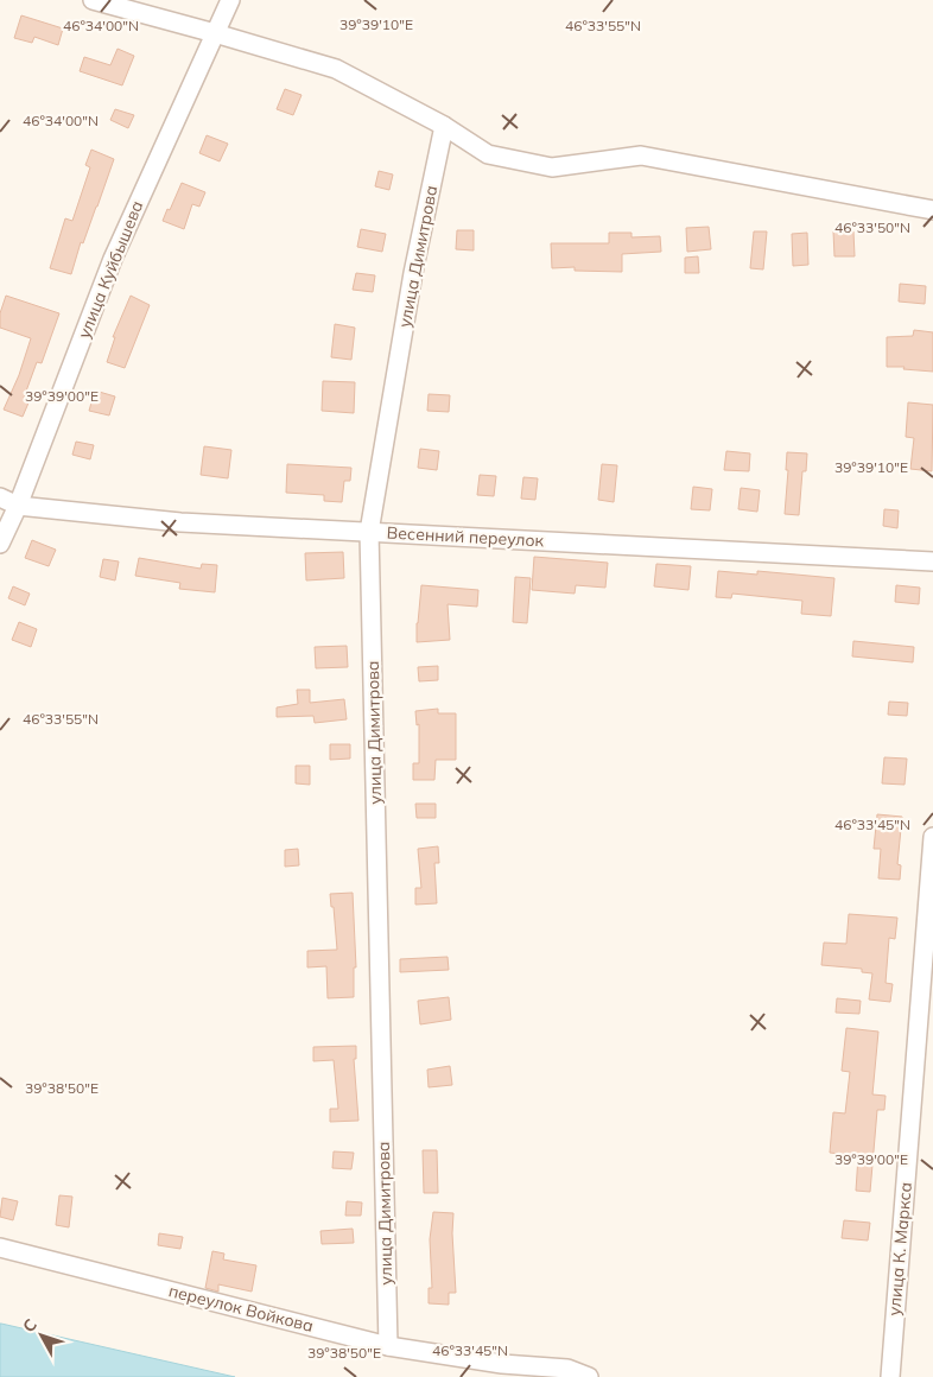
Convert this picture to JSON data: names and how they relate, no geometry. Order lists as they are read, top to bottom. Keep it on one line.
{"streets":{"street":["улица Димитрова","улица Куйбышева","Весенний переулок","улица К. Маркса","переулок Войкова"]},"crossings":[["улица Димитрова","Весенний переулок"],["улица Димитрова","переулок Войкова"],["улица Куйбышева","Весенний переулок"]],"north":"top left","coordinates":["39°39'10\"E","46°34'00\"N","46°33'55\"N","46°33'50\"N","39°39'00\"E","46°33'45\"N","39°38'50\"E"]}
